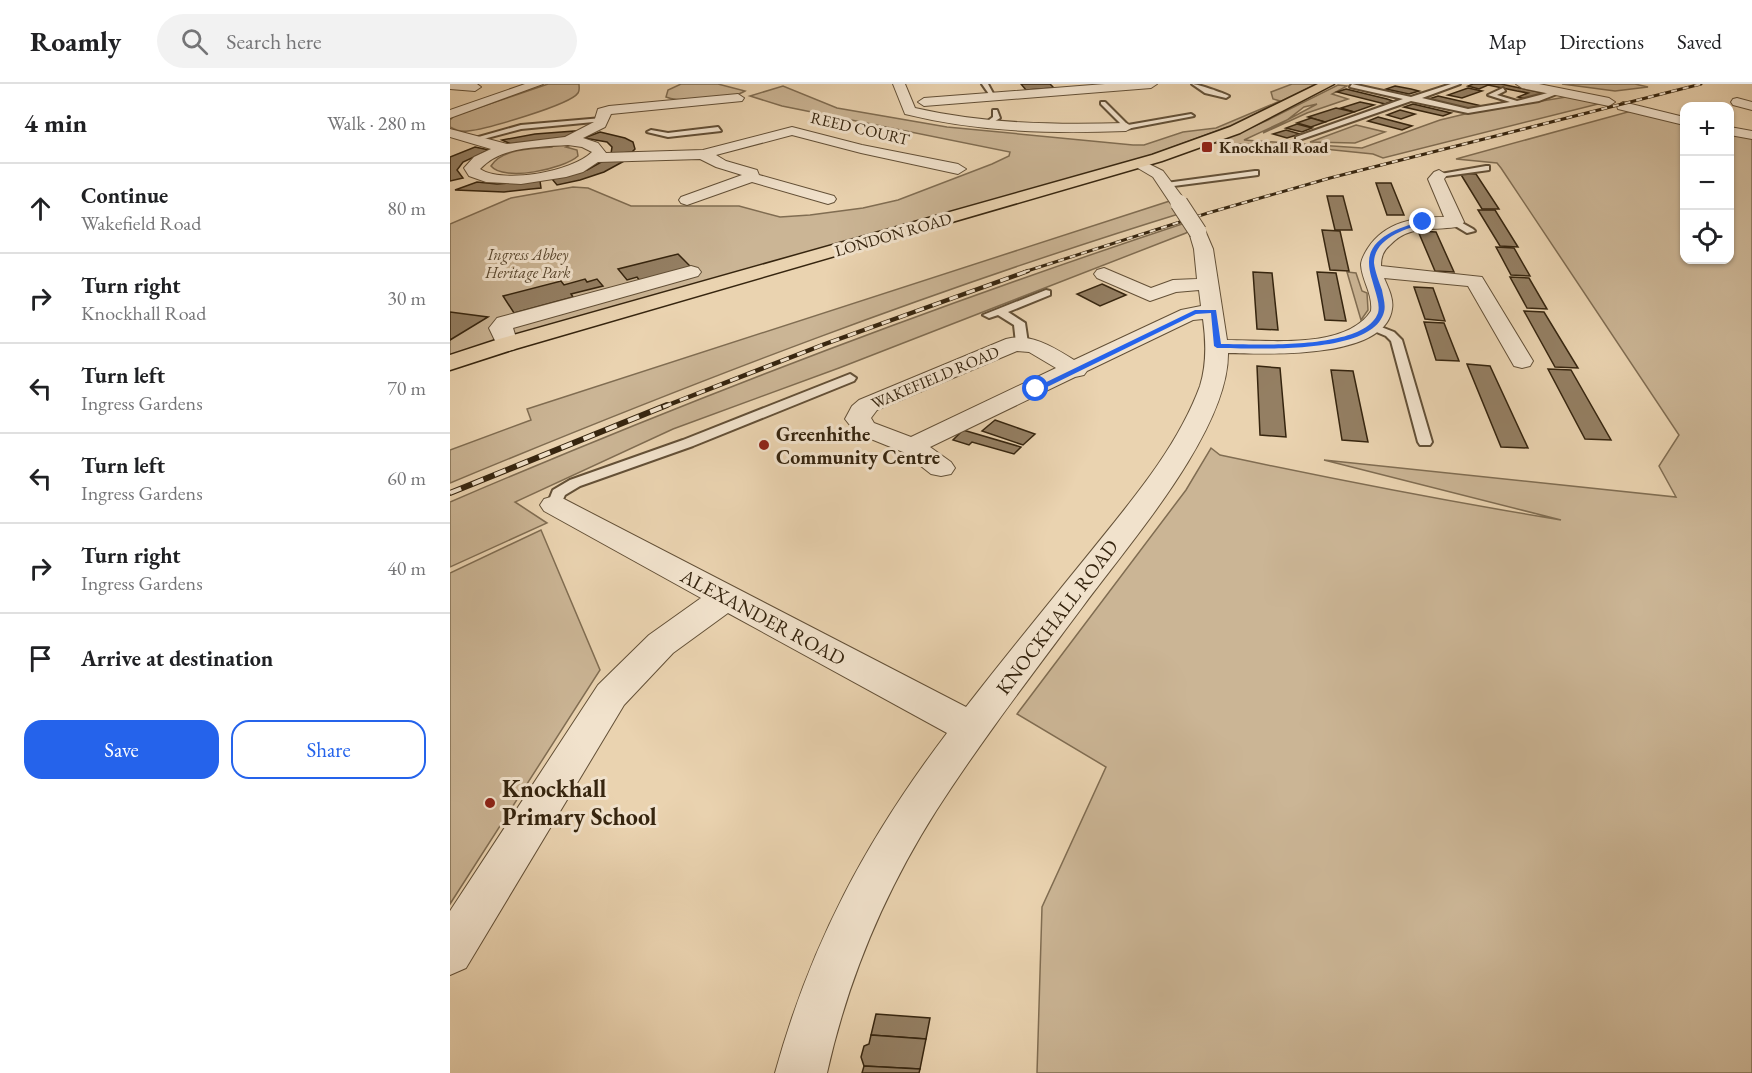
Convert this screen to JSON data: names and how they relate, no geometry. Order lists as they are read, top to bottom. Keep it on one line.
{"streets":{"main road":["LONDON ROAD"],"street":["REED COURT","WAKEFIELD ROAD","ALEXANDER ROAD","KNOCKHALL ROAD"]},"crossings":[["LONDON ROAD","KNOCKHALL ROAD"],["ALEXANDER ROAD","KNOCKHALL ROAD"]],"parks":["Ingress Abbey Heritage Park"],"places":{"transit":["Knockhall Road"],"other":["Greenhithe Community Centre","Knockhall Primary School"]},"page":{"header":"Roamly","search":"Search here","nav":["Map","Directions","Saved"],"heading":["4 min","Walk · 280 m"],"map_buttons":["+","−"],"list":[["Continue","Wakefield Road","80 m"],["Turn right","Knockhall Road","30 m"],["Turn left","Ingress Gardens","70 m"],["Turn left","Ingress Gardens","60 m"],["Turn right","Ingress Gardens","40 m"],"Arrive at destination"],"buttons":["Save","Share"]}}
